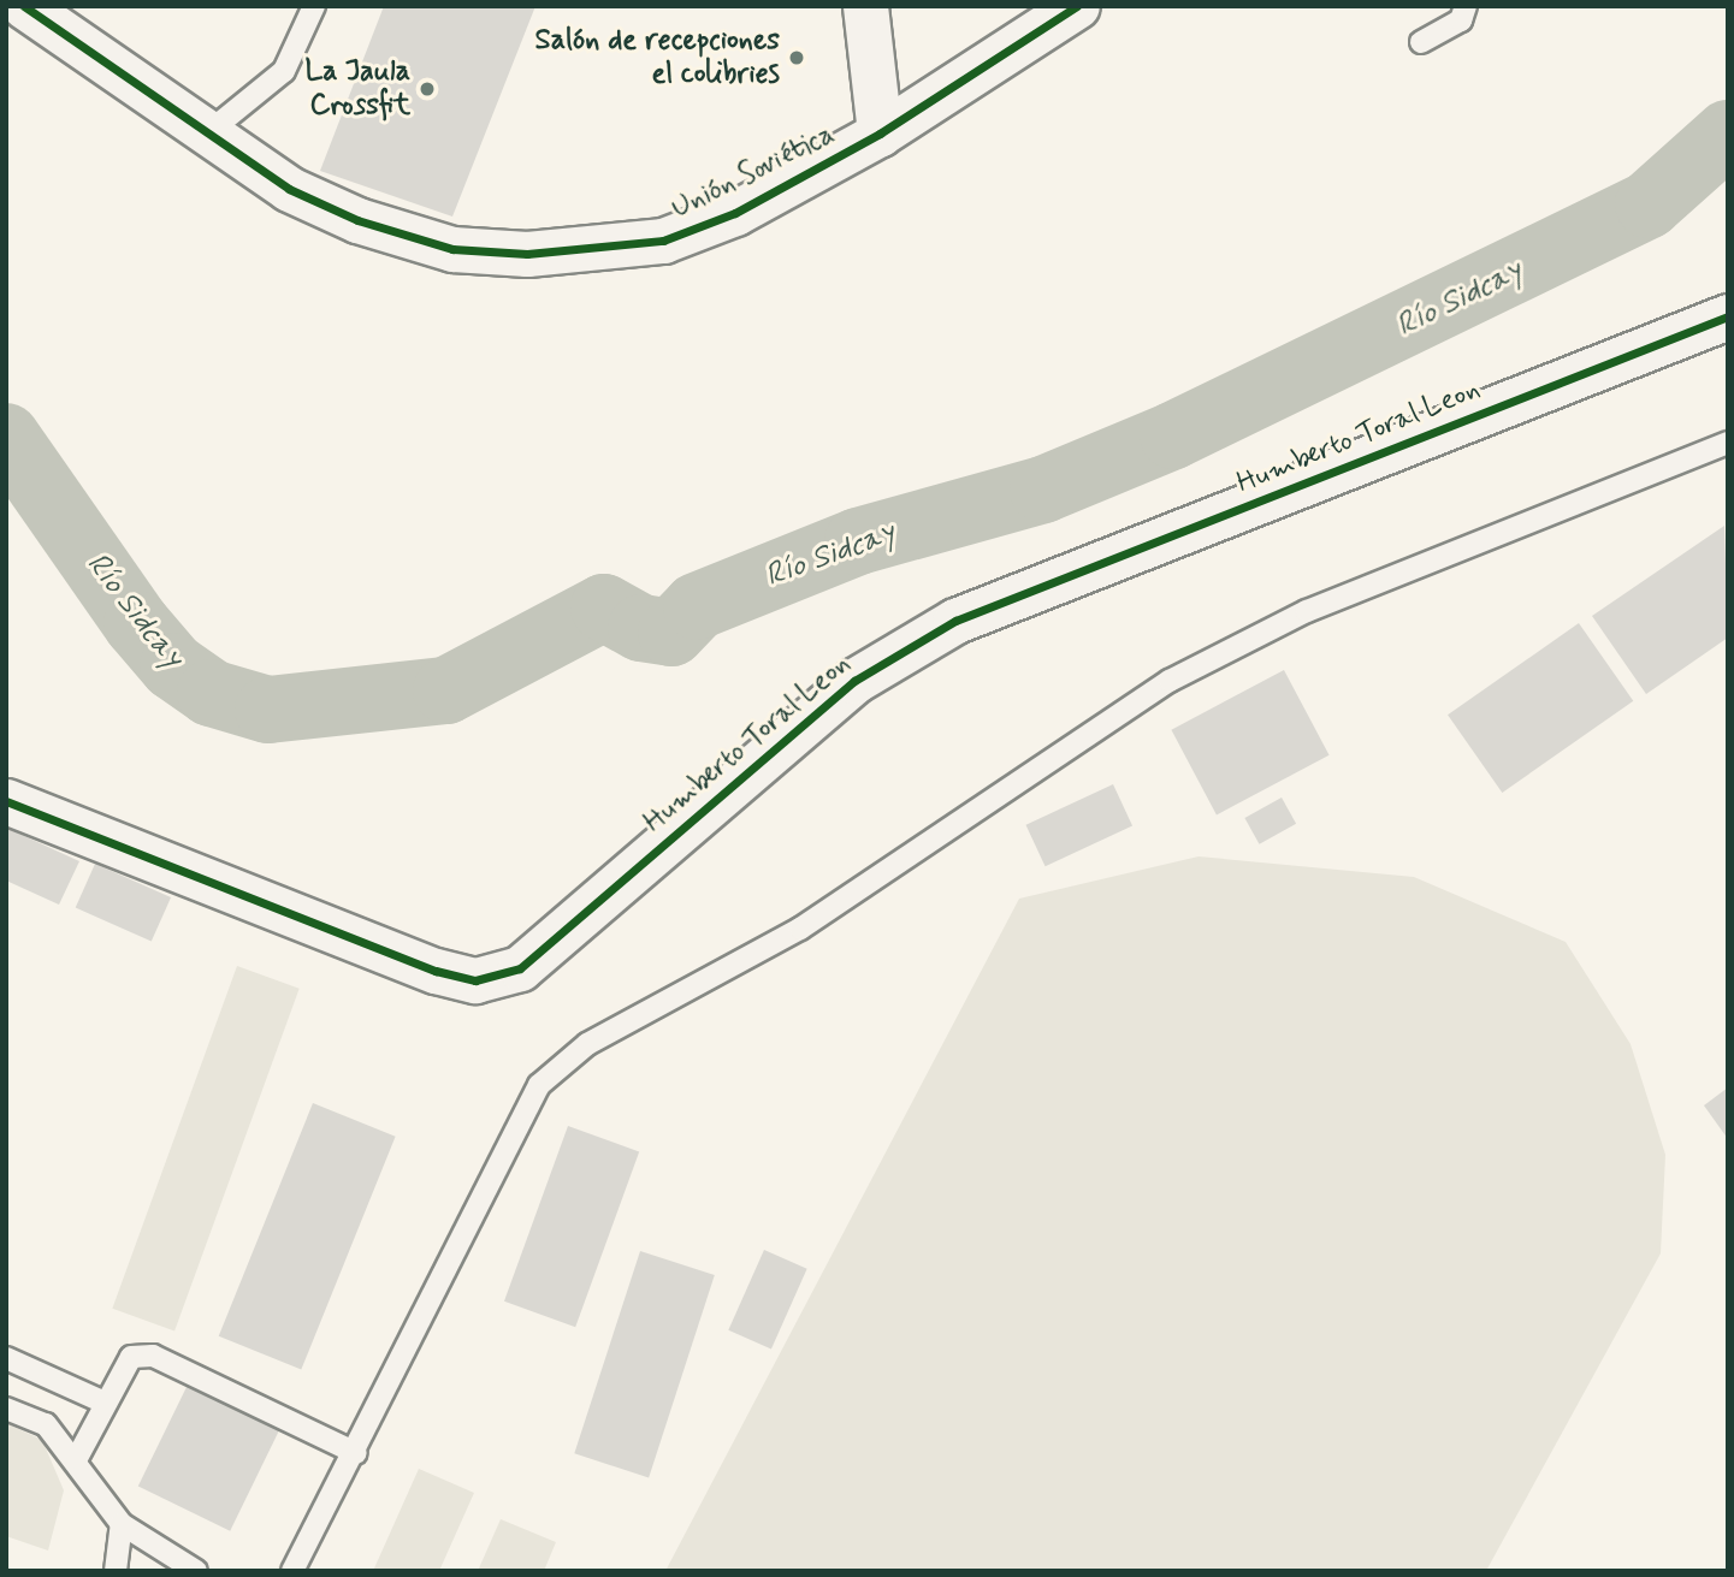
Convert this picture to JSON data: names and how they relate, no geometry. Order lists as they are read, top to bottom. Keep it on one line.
{"streets":{"street":["Unión Soviética","Humberto Toral Leon"]},"water":["Río Sidcay"],"places":["Salón de recepciones el colibries","La Jaula Crossfit"]}
